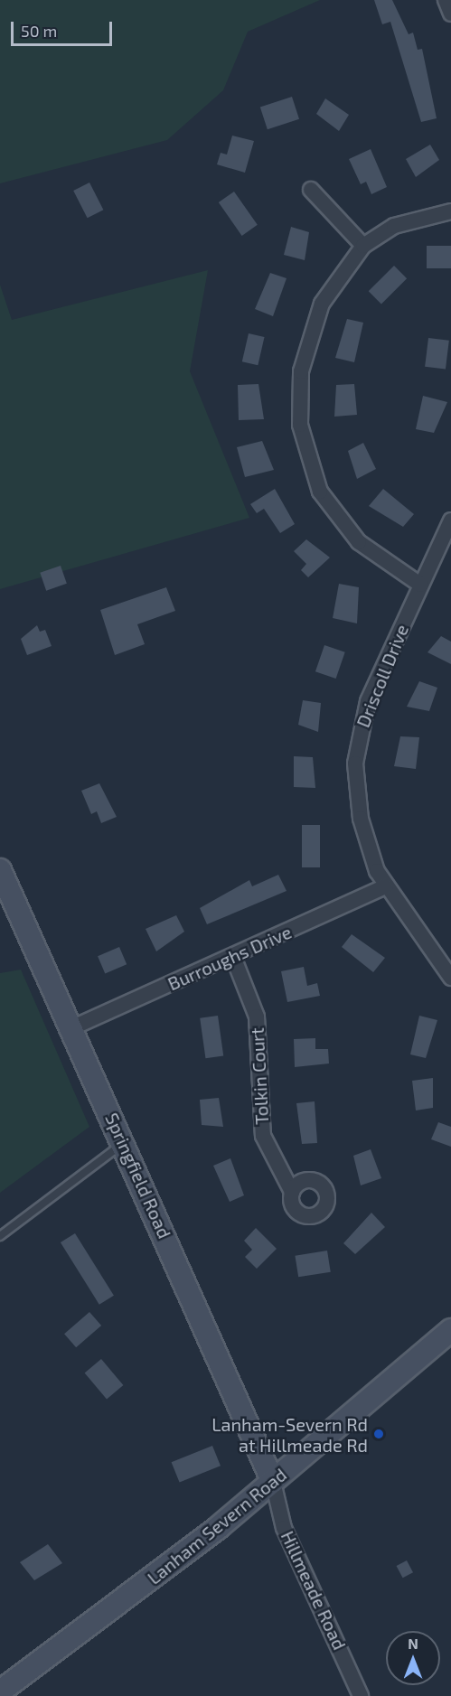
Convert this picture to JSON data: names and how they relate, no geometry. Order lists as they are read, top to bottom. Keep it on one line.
{"streets":{"street":["Driscoll Drive","Burroughs Drive","Tolkin Court","Springfield Road","Lanham Severn Road","Hillmeade Road"]},"crossings":[["Driscoll Drive","Burroughs Drive"],["Burroughs Drive","Tolkin Court"],["Burroughs Drive","Springfield Road"],["Springfield Road","Lanham Severn Road"],["Springfield Road","Hillmeade Road"],["Lanham Severn Road","Hillmeade Road"]],"places":["Lanham-Severn Rd at Hillmeade Rd"],"scale_bar":"50 m","north":"top"}
